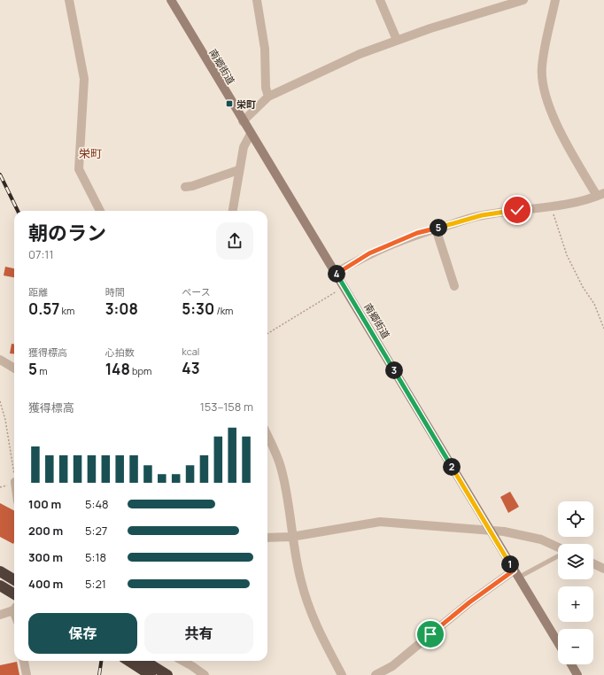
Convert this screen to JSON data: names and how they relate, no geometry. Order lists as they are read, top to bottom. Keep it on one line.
{"streets":{"street":["南郷街道"]},"districts":["栄町"],"places":{"transit":["栄町"]},"page":{"heading":["朝のラン","07:11"],"pins":["5","4","3","2","1"],"stats":[["距離","0.57 km"],["時間","3:08"],["ペース","5:30 /km"],["獲得標高","5 m"],["心拍数","148 bpm"],["kcal","43"]],"chart":["獲得標高","153–158 m"],"list":[{"name":"100 m","note":"5:48"},{"name":"200 m","note":"5:27"},{"name":"300 m","note":"5:18"},{"name":"400 m","note":"5:21"}],"map_buttons":["+","−"],"buttons":["保存","共有"]}}
